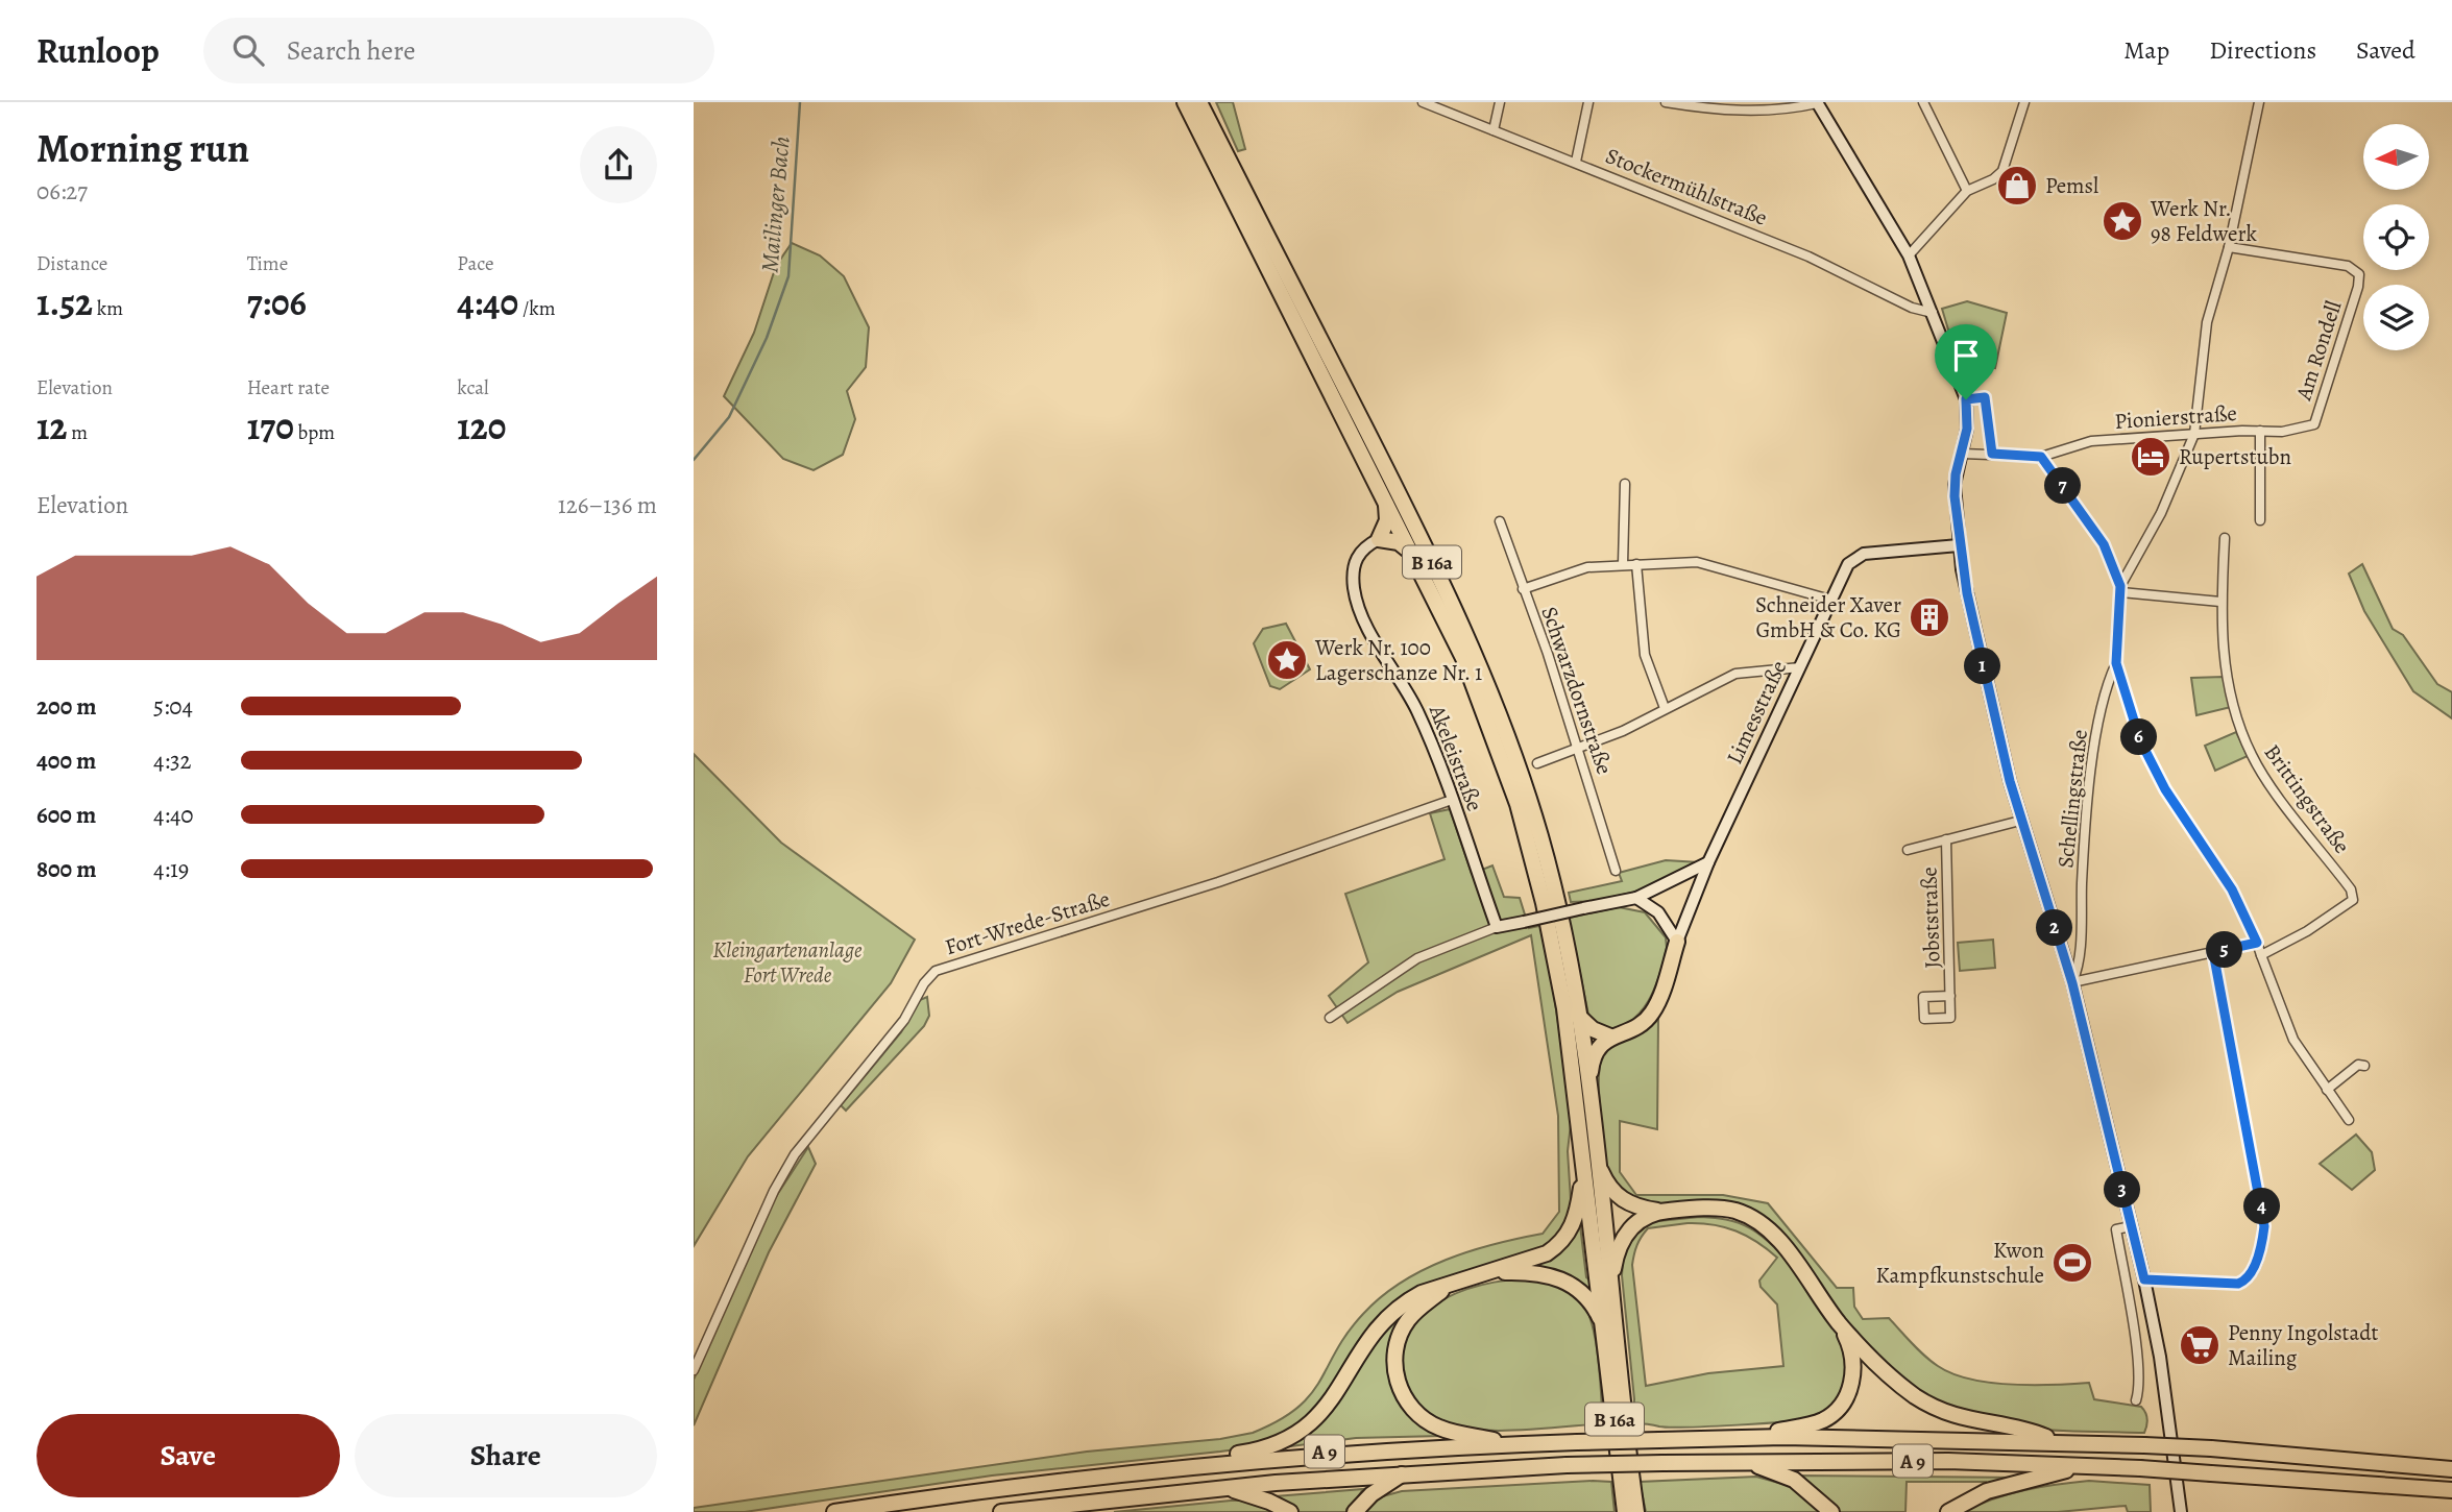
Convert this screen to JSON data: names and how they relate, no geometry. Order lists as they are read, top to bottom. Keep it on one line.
{"streets":{"highway":["B 16a","A 9"],"street":["Stockermühlstraße","Am Rondell","Pionierstraße","Schwarzdornstraße","Limesstraße","Akeleistraße","Schellingstraße","Brittingstraße","Jobststraße","Fort-Wrede-Straße"]},"crossings":[["Am Rondell","Pionierstraße"],["B 16a","A 9"],["Akeleistraße","Fort-Wrede-Straße"]],"water":["Mailinger Bach"],"parks":["Kleingartenanlage Fort Wrede"],"places":{"shop":["Pemsl"],"place":["Werk Nr. 98 Feldwerk","Werk Nr. 100 Lagerschanze Nr. 1"],"hotel":["Rupertstubn"],"building":["Schneider Xaver GmbH & Co. KG"],"sports":["Kwon Kampfkunstschule"],"supermarket":["Penny Ingolstadt Mailing"]},"north":"left","page":{"header":"Runloop","search":"Search here","nav":["Map","Directions","Saved"],"heading":["Morning run","06:27"],"stats":[["Distance","1.52 km"],["Time","7:06"],["Pace","4:40 /km"],["Elevation","12 m"],["Heart rate","170 bpm"],["kcal","120"]],"pins":["7","1","6","2","5","3","4"],"chart":["Elevation","126–136 m"],"list":[{"name":"200 m","note":"5:04"},{"name":"400 m","note":"4:32"},{"name":"600 m","note":"4:40"},{"name":"800 m","note":"4:19"}],"buttons":["Save","Share"]}}
